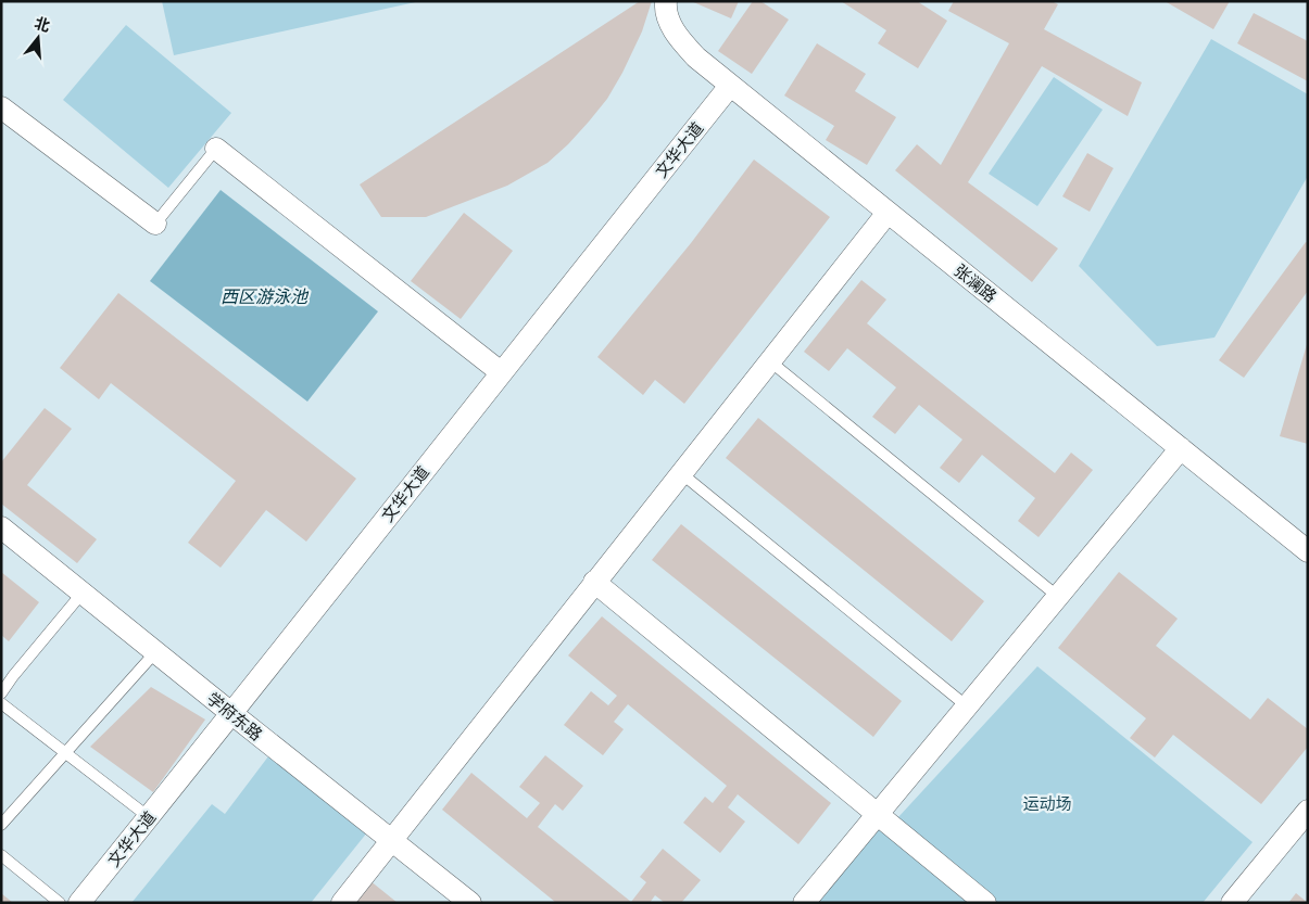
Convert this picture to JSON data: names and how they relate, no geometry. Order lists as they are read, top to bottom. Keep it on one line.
{"streets":{"street":["文华大道","张澜路","学府东路"]},"crossings":[["文华大道","张澜路"],["文华大道","学府东路"]],"water":["西区游泳池"],"parks":["运动场"],"north":"top"}
